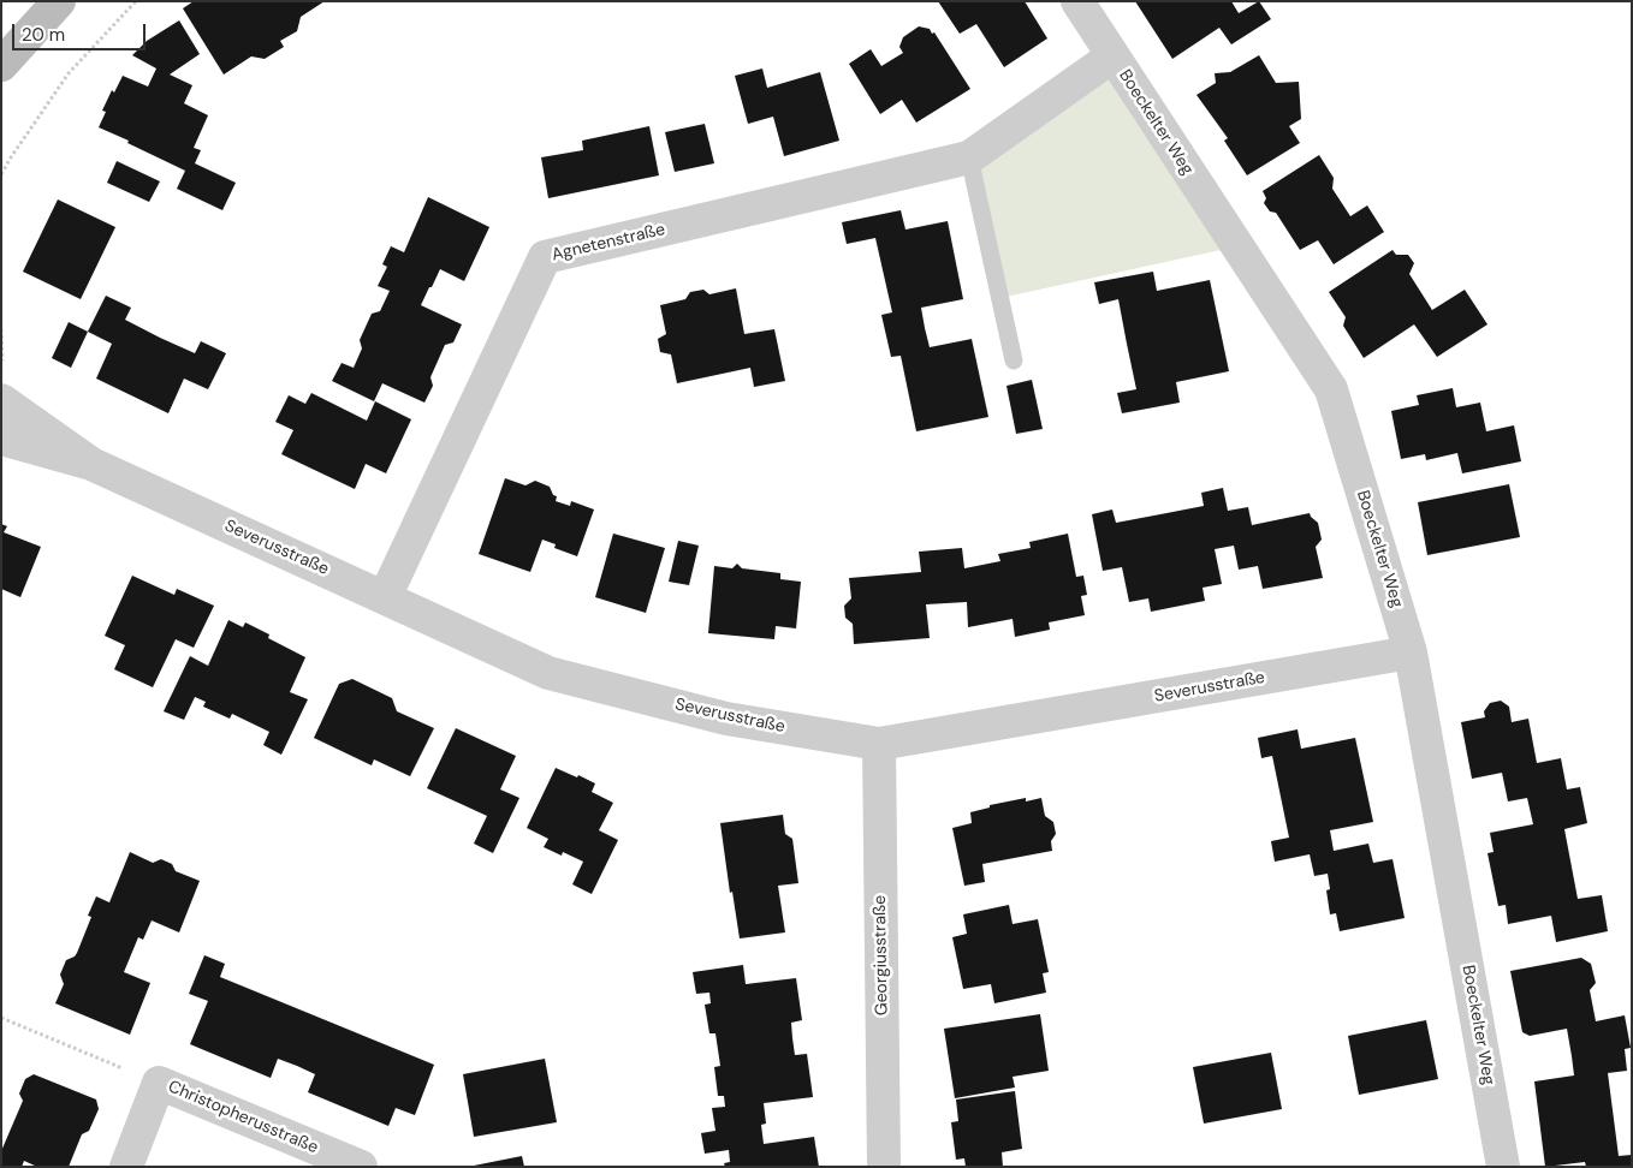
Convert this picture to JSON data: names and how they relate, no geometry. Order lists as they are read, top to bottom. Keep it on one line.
{"streets":{"street":["Boeckelter Weg","Agnetenstraße","Severusstraße","Georgiusstraße","Christopherusstraße"]},"crossings":[["Boeckelter Weg","Agnetenstraße"],["Boeckelter Weg","Severusstraße"],["Agnetenstraße","Severusstraße"],["Severusstraße","Georgiusstraße"]],"scale_bar":"20 m"}
